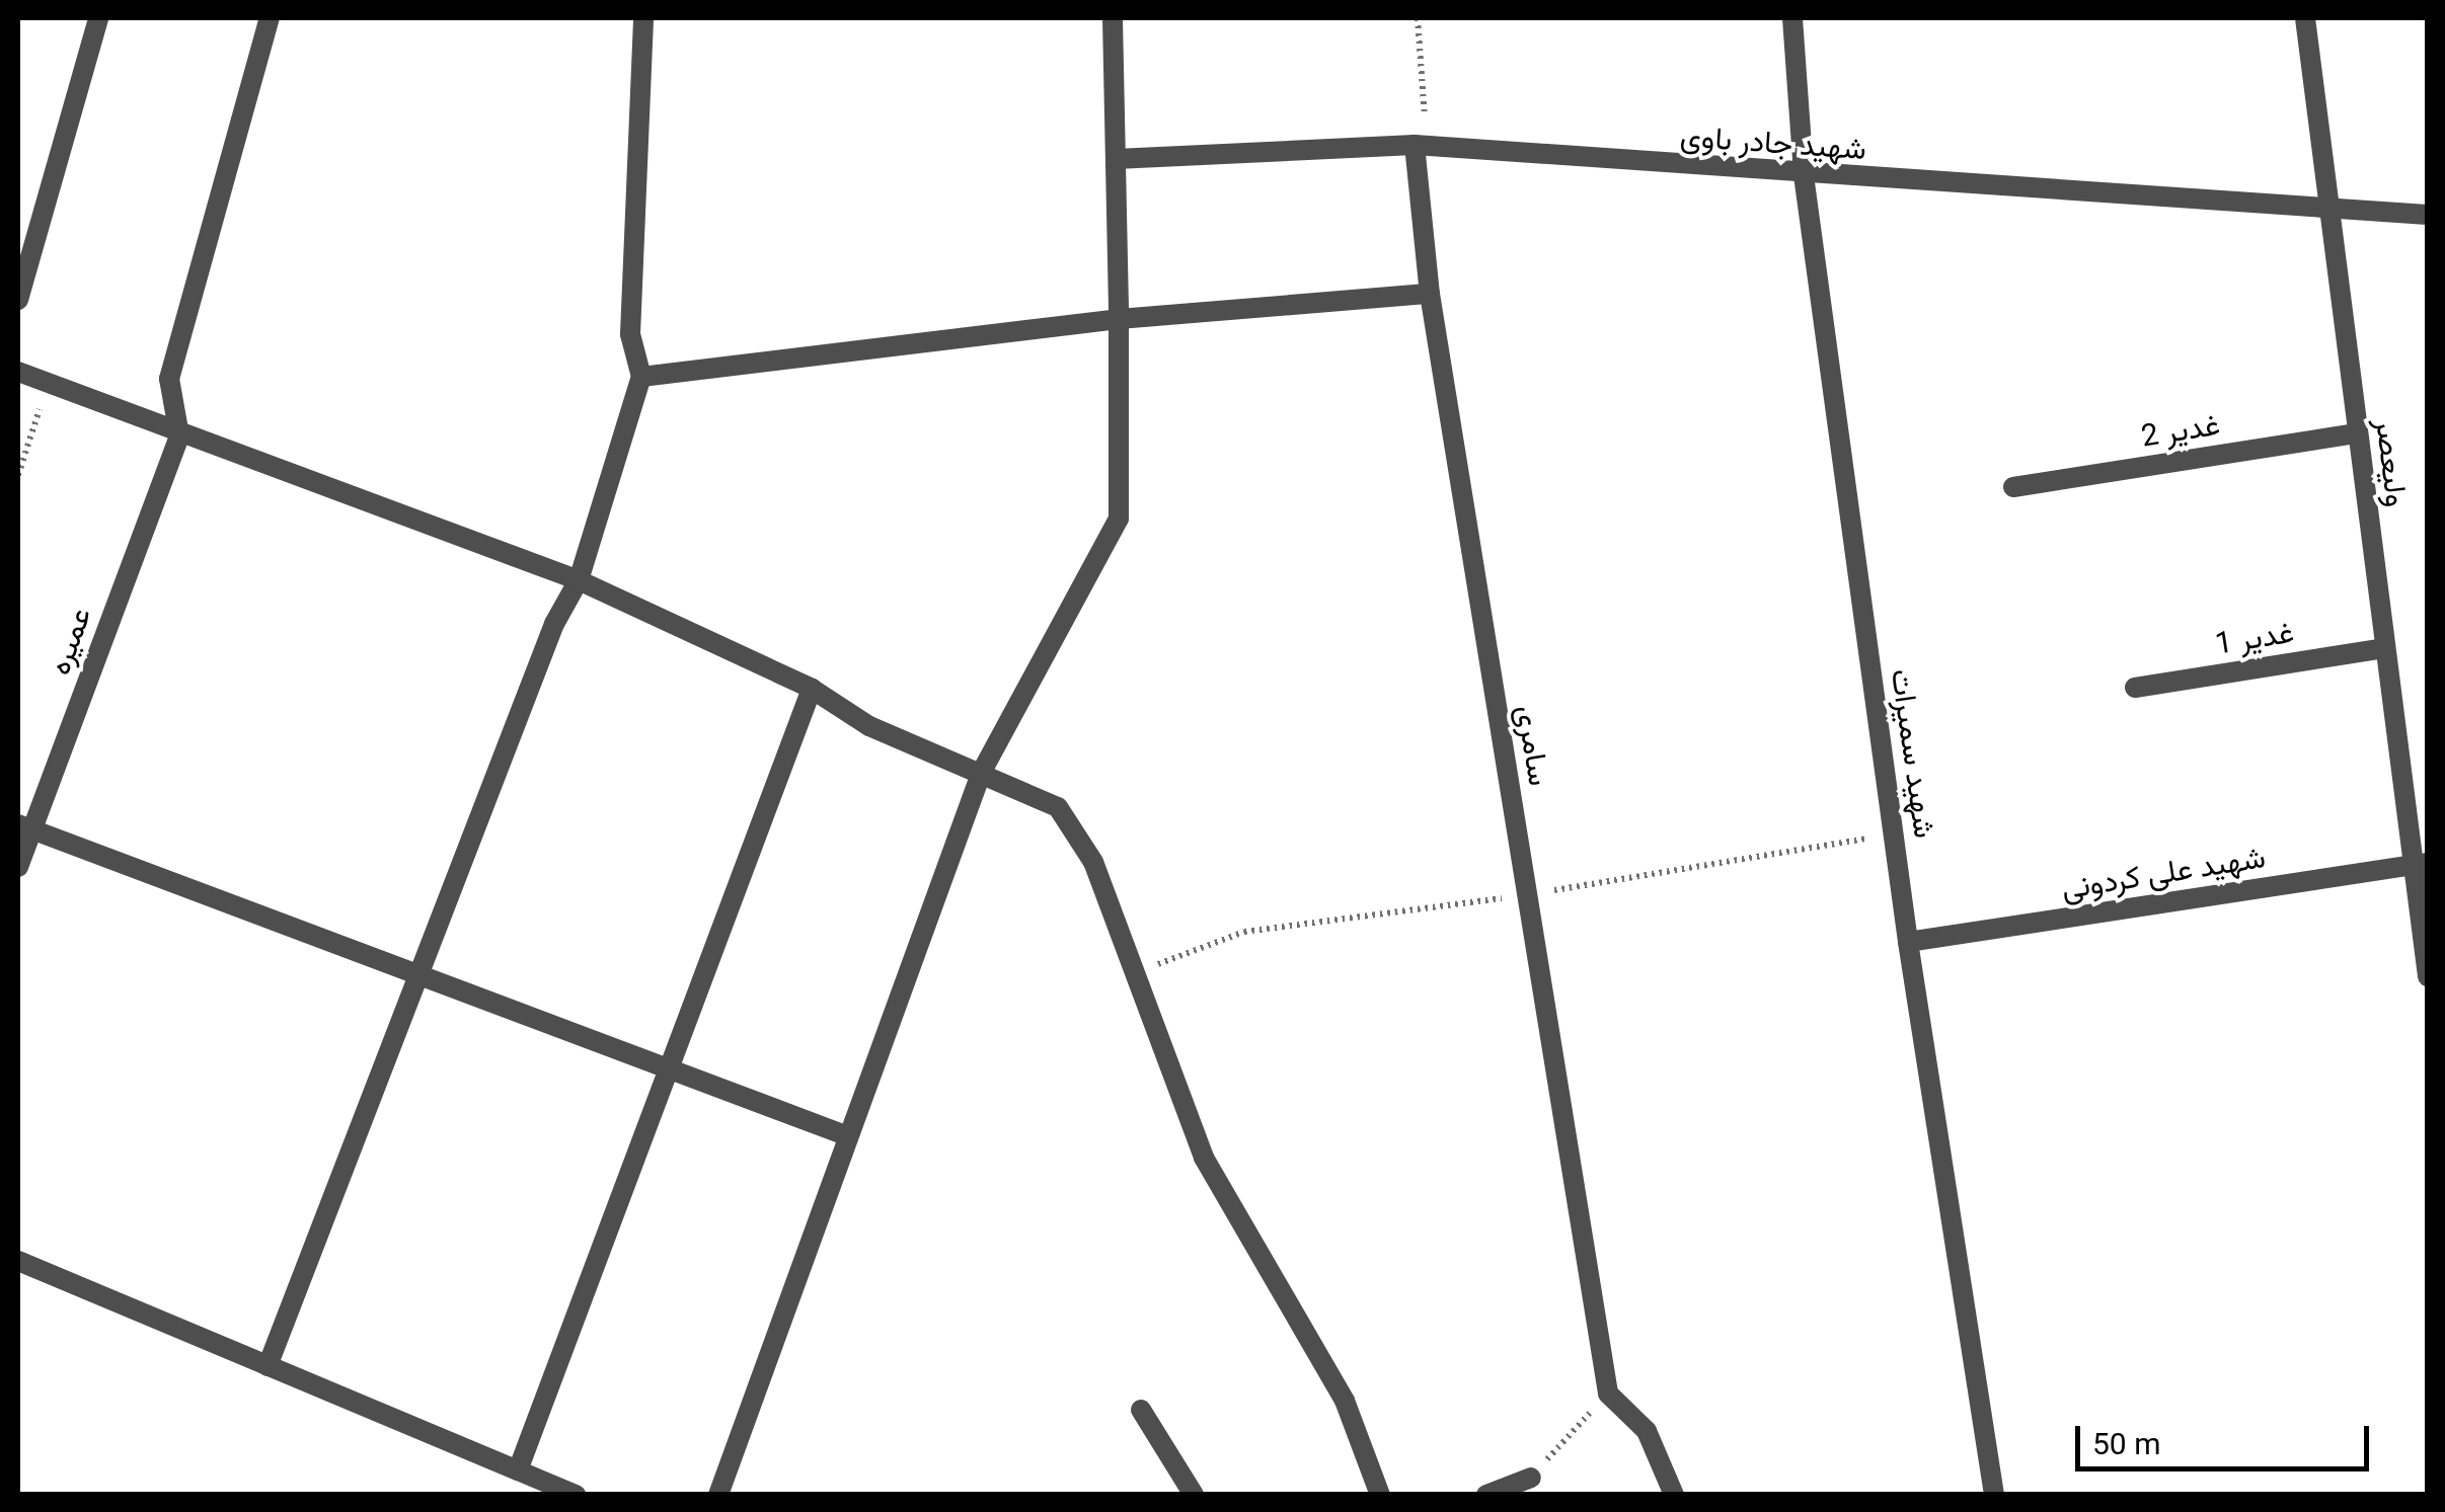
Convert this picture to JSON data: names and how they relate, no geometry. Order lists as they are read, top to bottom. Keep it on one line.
{"streets":{"street":["شهید جادر باوی","غدیر 2","ولیعصر","غدیر 1","عمیره","سامری","شهید سمیرات","شهید علی کردونی"]},"crossings":[["شهید جادر باوی","ولیعصر"],["شهید جادر باوی","سامری"],["شهید جادر باوی","شهید سمیرات"],["غدیر 2","ولیعصر"],["ولیعصر","غدیر 1"],["ولیعصر","شهید علی کردونی"],["شهید سمیرات","شهید علی کردونی"]],"scale_bar":"50 m"}
